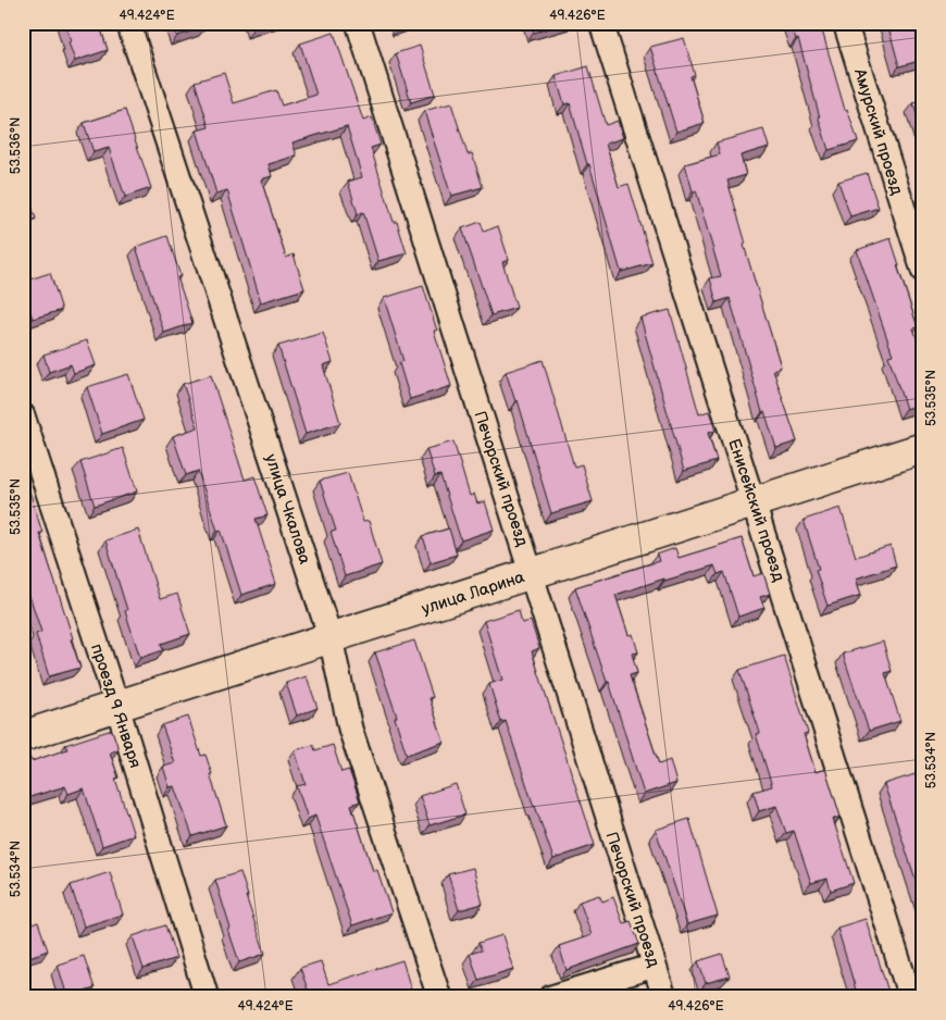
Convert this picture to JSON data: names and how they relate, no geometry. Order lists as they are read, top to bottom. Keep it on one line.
{"streets":{"street":["Амурский проезд","Печорский проезд","улица Чкалова","Енисейский проезд","улица Ларина","проезд 9 Января"]},"crossings":[["Печорский проезд","улица Ларина"],["улица Чкалова","улица Ларина"],["Енисейский проезд","улица Ларина"],["улица Ларина","проезд 9 Января"]],"coordinates":["49.424°E","49.426°E","53.536°N","53.535°N","53.534°N"]}
